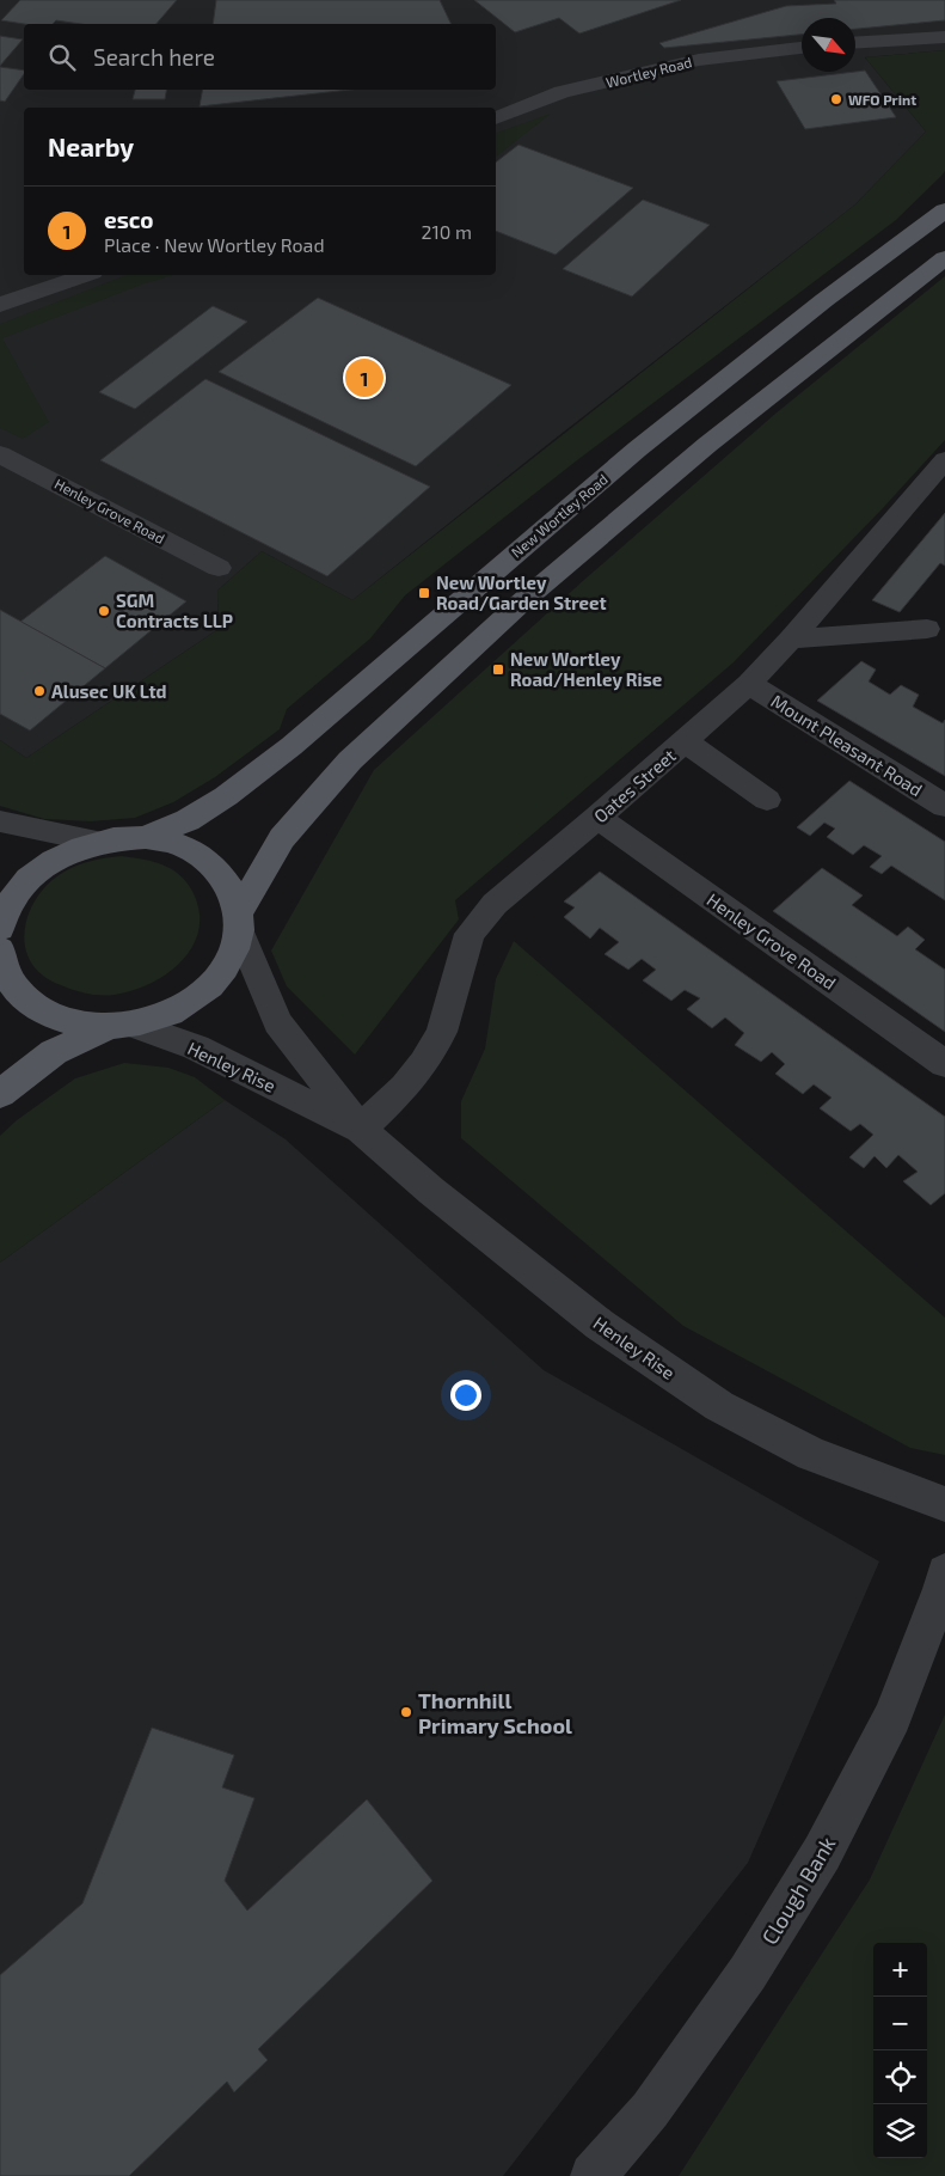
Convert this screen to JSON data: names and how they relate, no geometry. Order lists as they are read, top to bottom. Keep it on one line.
{"streets":{"main road":["New Wortley Road"],"street":["Wortley Road","Henley Grove Road","Mount Pleasant Road","Oates Street","Henley Rise","Clough Bank"]},"crossings":[["Henley Grove Road","Oates Street"],["Mount Pleasant Road","Oates Street"],["Oates Street","Henley Rise"]],"places":{"other":["WFO Print","SGM Contracts LLP","Alusec UK Ltd","Thornhill Primary School"],"transit":["New Wortley Road/Garden Street","New Wortley Road/Henley Rise"]},"north":"bottom right","page":{"search":"Search here","heading":"Nearby","list":[{"mark":"1","name":"esco","note":"Place · New Wortley Road","value":"210 m"}],"pins":"1","map_buttons":["+","−"]}}
